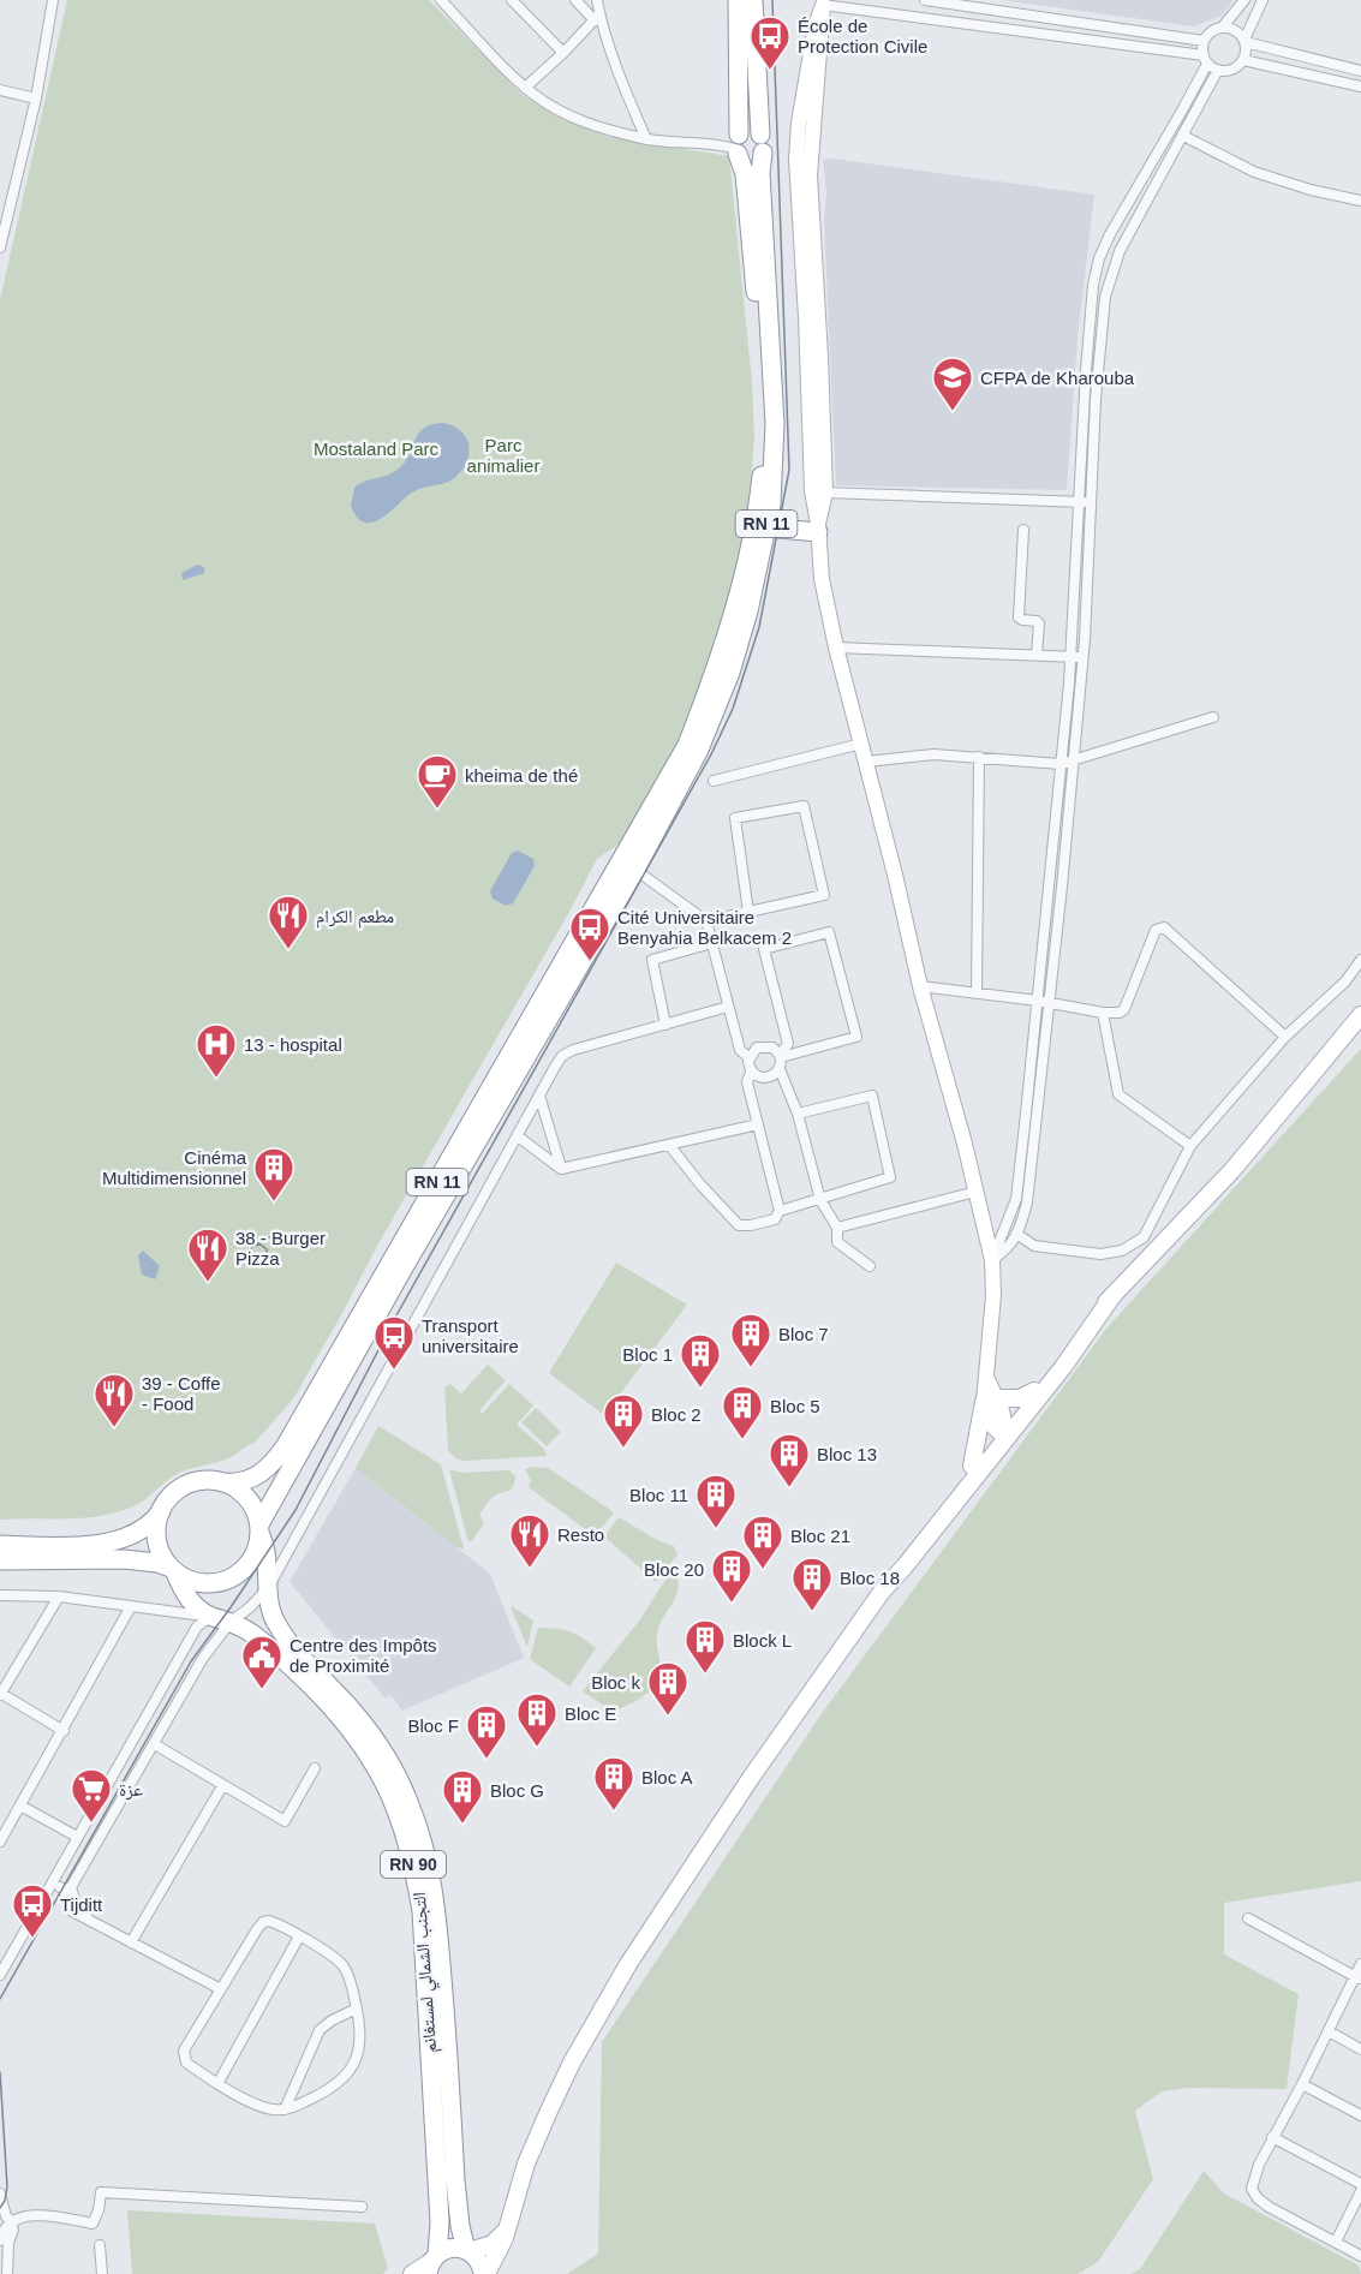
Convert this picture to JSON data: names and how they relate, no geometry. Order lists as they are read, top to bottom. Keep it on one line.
{"streets":{"highway":["RN 11","RN 90","التجنب الشمالي لمستغانم"]},"crossings":[["RN 11","التجنب الشمالي لمستغانم"]],"parks":["Parc animalier","Mostaland Parc"],"places":{"bus stop":["École de Protection Civile","Cité Universitaire Benyahia Belkacem 2","Transport universitaire","Tijditt"],"school or university":["CFPA de Kharouba"],"cafe":["kheima de thé"],"restaurant":["مطعم الكرام","38 - Burger Pizza","39 - Coffe - Food","Resto"],"hospital":["13 - hospital"],"building":["Cinéma Multidimensionnel","Bloc 7","Bloc 1","Bloc 5","Bloc 2","Bloc 13","Bloc 11","Bloc 21","Bloc 20","Bloc 18","Block L","Bloc k","Bloc E","Bloc F","Bloc A","Bloc G"],"public building":["Centre des Impôts de Proximité"],"supermarket":["عزة"]}}
